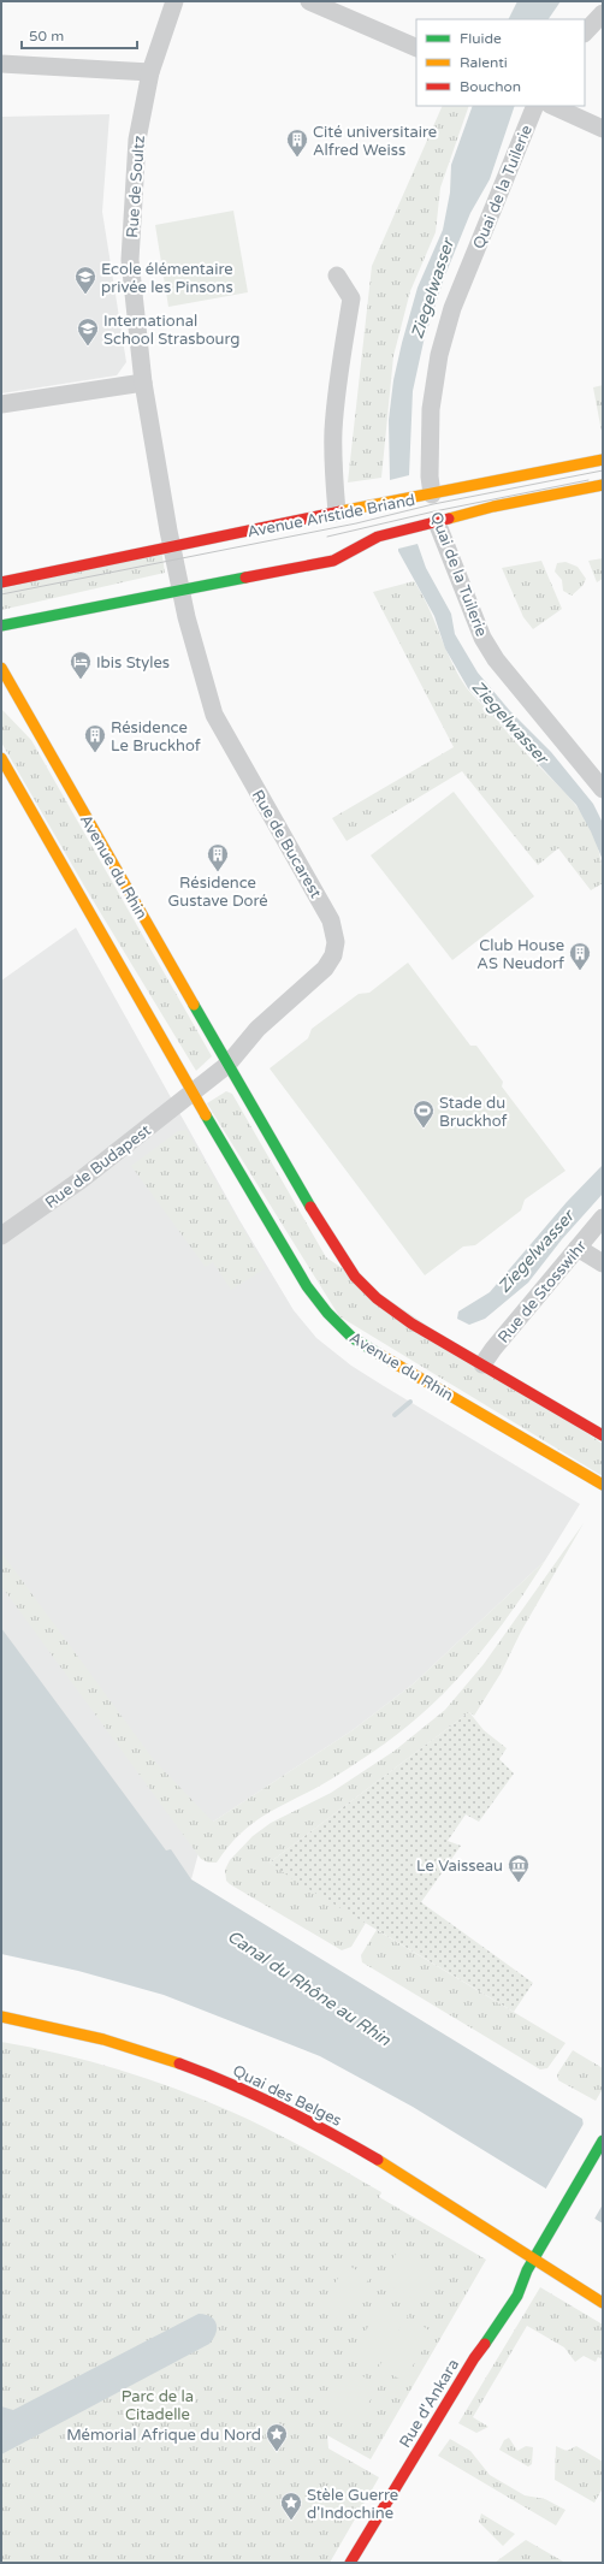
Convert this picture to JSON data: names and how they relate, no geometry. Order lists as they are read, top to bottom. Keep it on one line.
{"streets":{"main road":["Avenue Aristide Briand","Avenue du Rhin","Quai des Belges","Rue d'Ankara"],"street":["Rue de Soultz","Quai de la Tuilerie","Rue de Bucarest","Rue de Budapest","Rue de Stosswihr"]},"crossings":[["Rue de Soultz","Avenue Aristide Briand"],["Quai de la Tuilerie","Avenue Aristide Briand"],["Avenue Aristide Briand","Rue de Bucarest"],["Rue de Bucarest","Avenue du Rhin"],["Avenue du Rhin","Rue de Budapest"],["Avenue du Rhin","Rue de Stosswihr"],["Quai des Belges","Rue d'Ankara"]],"water":["Ziegelwasser","Canal du Rhône au Rhin"],"parks":["Parc de la Citadelle"],"places":{"building":["Cité universitaire Alfred Weiss","Résidence Le Bruckhof","Résidence Gustave Doré","Club House AS Neudorf"],"school or university":["Ecole élémentaire privée les Pinsons","International School Strasbourg"],"hotel":["Ibis Styles"],"sports":["Stade du Bruckhof"],"museum":["Le Vaisseau"],"place":["Mémorial Afrique du Nord","Stèle Guerre d'Indochine"]},"legend":["Fluide","Ralenti","Bouchon"],"scale_bar":"50 m"}
